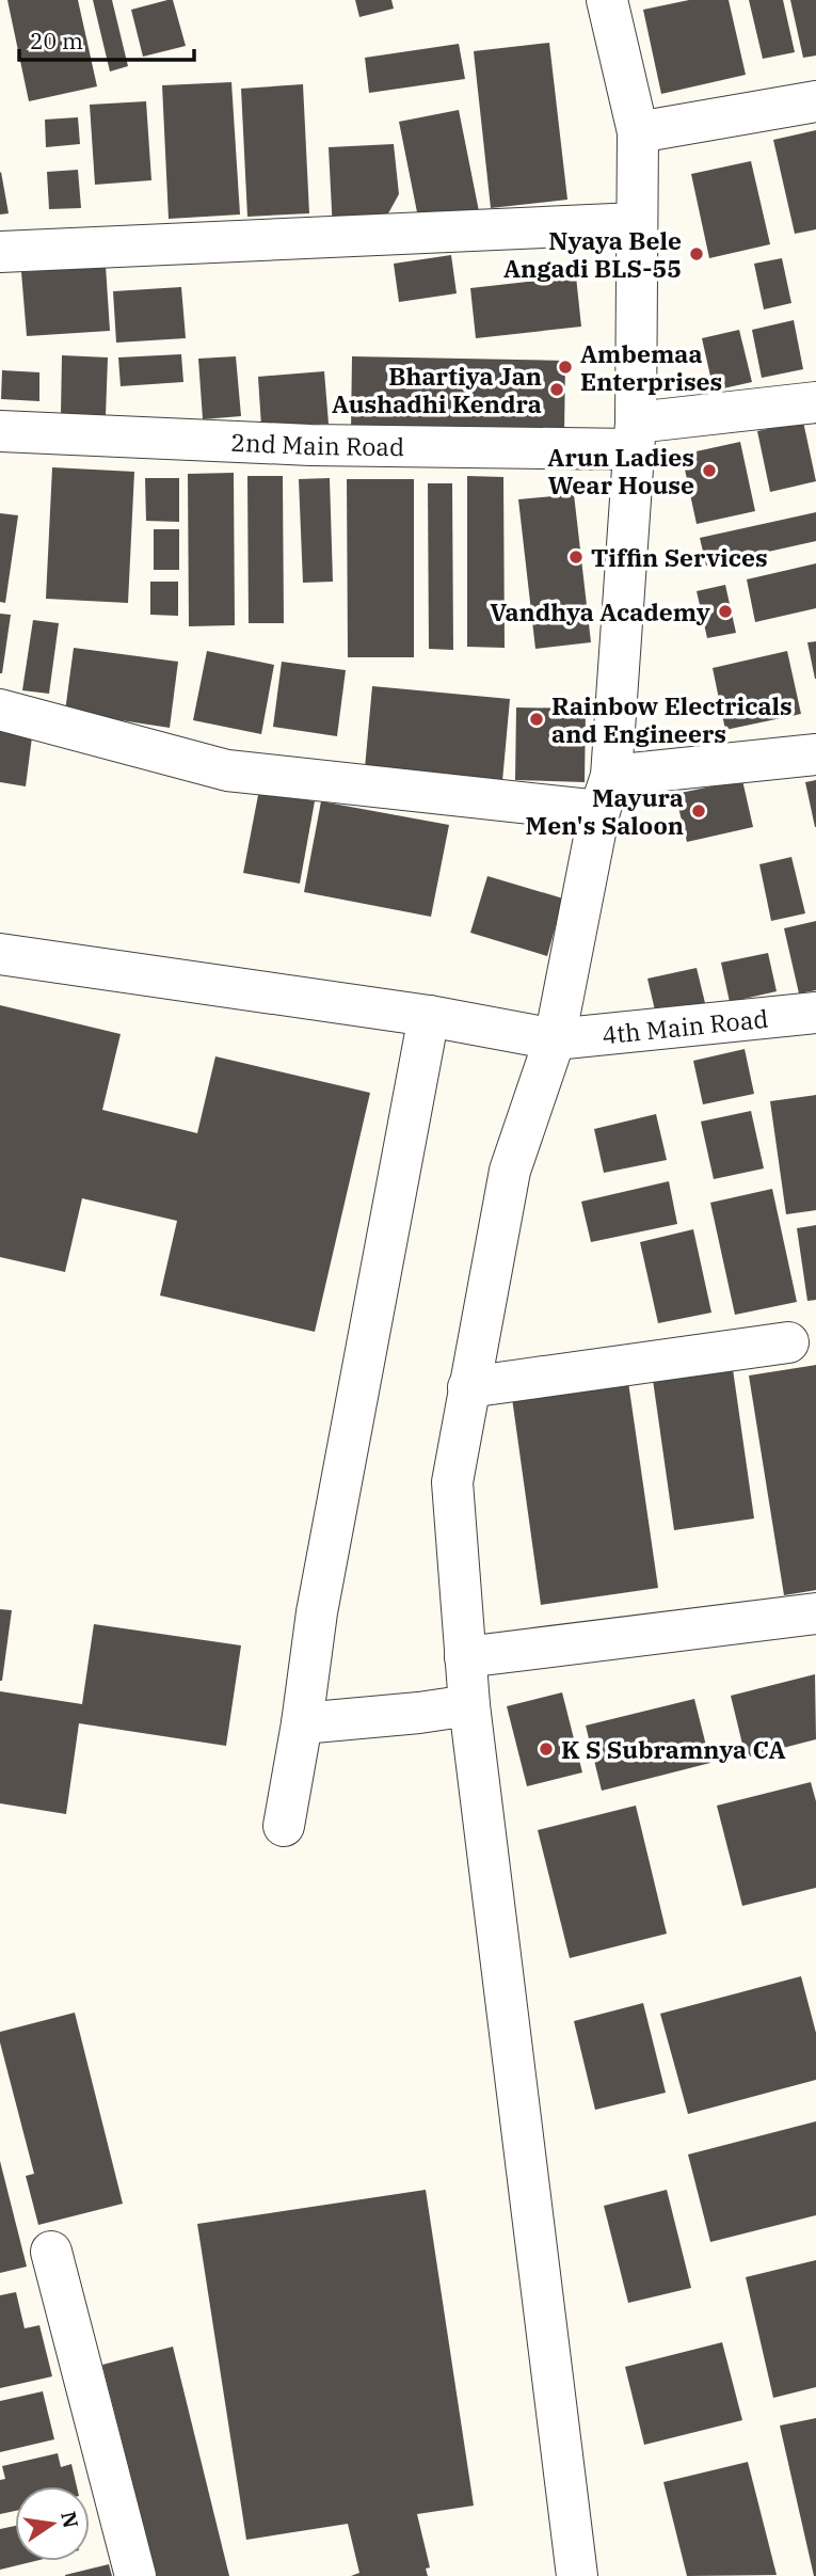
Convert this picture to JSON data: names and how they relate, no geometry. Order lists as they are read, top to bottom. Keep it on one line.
{"streets":{"street":["2nd Main Road","4th Main Road"]},"places":["Nyaya Bele Angadi BLS-55","Ambemaa Enterprises","Bhartiya Jan Aushadhi Kendra","Arun Ladies Wear House","Tiffin Services","Vandhya Academy","Rainbow Electricals and Engineers","Mayura Men's Saloon","K S Subramnya CA"],"scale_bar":"20 m","north":"right"}
